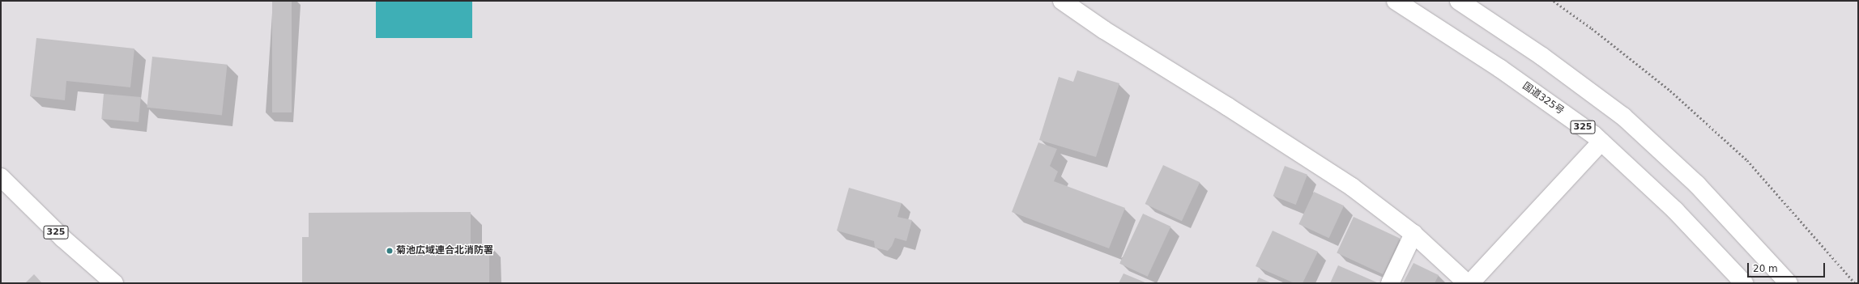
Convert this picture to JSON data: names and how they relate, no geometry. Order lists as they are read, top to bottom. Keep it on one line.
{"streets":{"main road":["国道325号","325"]},"places":["菊池広域連合北消防署"],"scale_bar":"20 m"}
